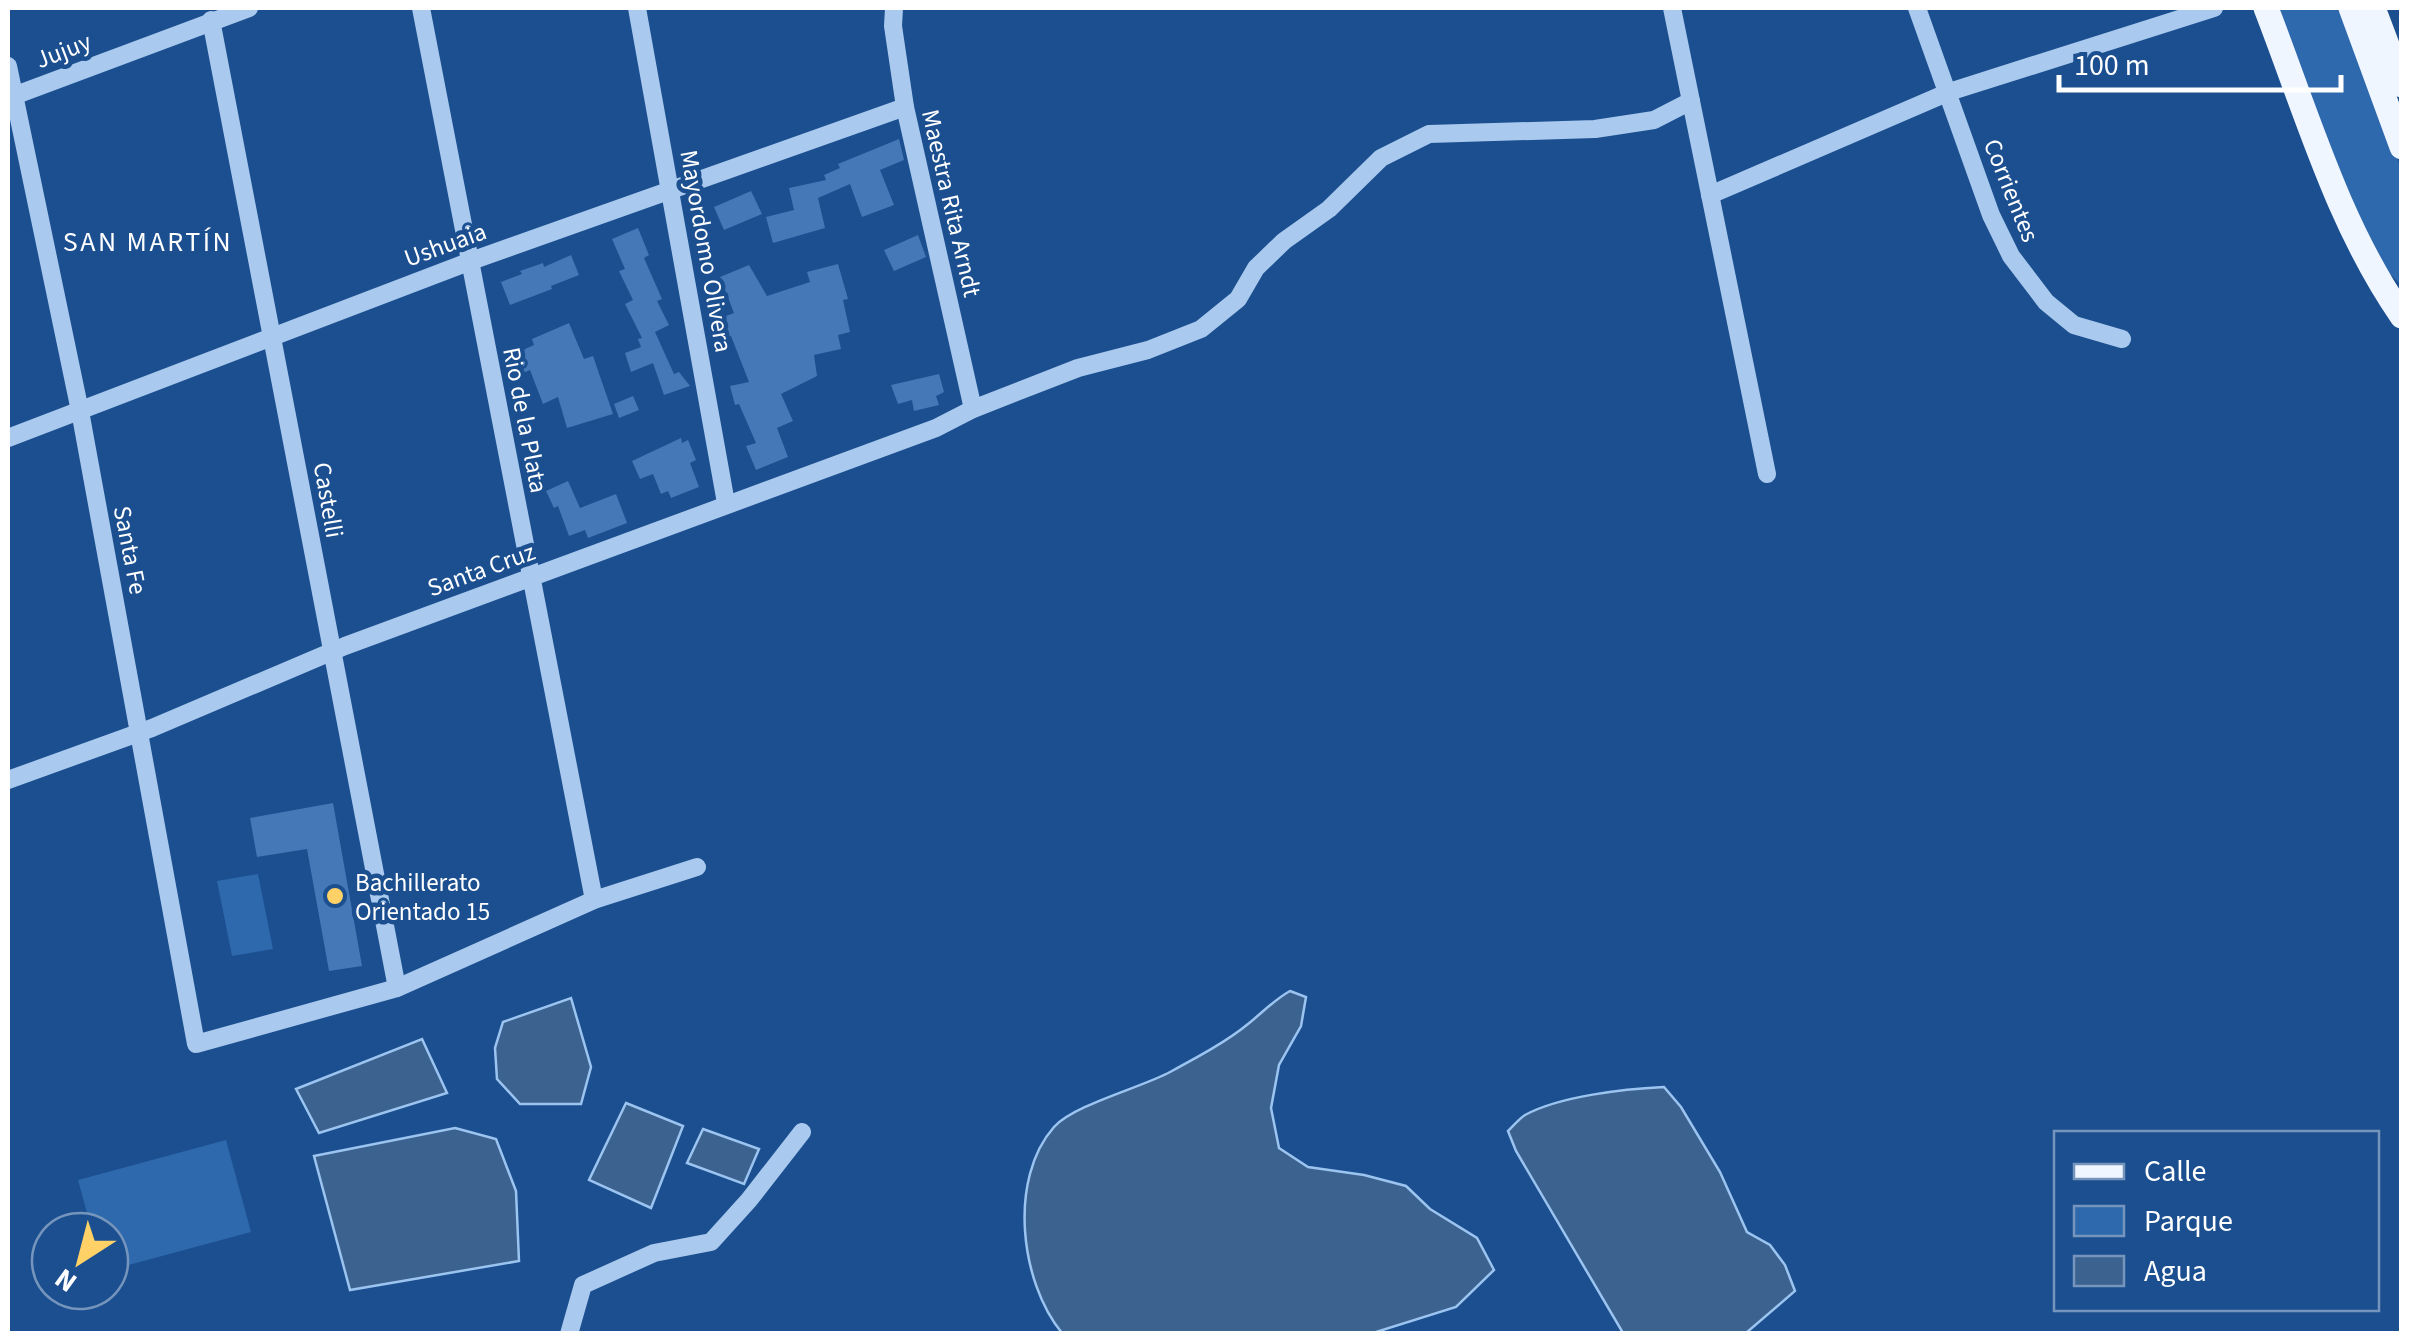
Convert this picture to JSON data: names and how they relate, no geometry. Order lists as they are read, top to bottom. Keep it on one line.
{"streets":{"street":["Jujuy","Corrientes","Maestra Rita Arndt","Ushuaia","Mayordomo Olivera","Rio de la Plata","Castelli","Santa Fe","Santa Cruz"]},"crossings":[["Jujuy","Castelli"],["Jujuy","Santa Fe"],["Maestra Rita Arndt","Ushuaia"],["Maestra Rita Arndt","Santa Cruz"],["Ushuaia","Mayordomo Olivera"],["Ushuaia","Rio de la Plata"],["Ushuaia","Castelli"],["Ushuaia","Santa Fe"],["Mayordomo Olivera","Santa Cruz"],["Rio de la Plata","Santa Cruz"],["Castelli","Santa Fe"],["Castelli","Santa Cruz"],["Santa Fe","Santa Cruz"]],"districts":["SAN MARTÍN"],"places":["Bachillerato Orientado 15"],"legend":["Calle","Parque","Agua"],"scale_bar":"100 m","north":"bottom left"}
